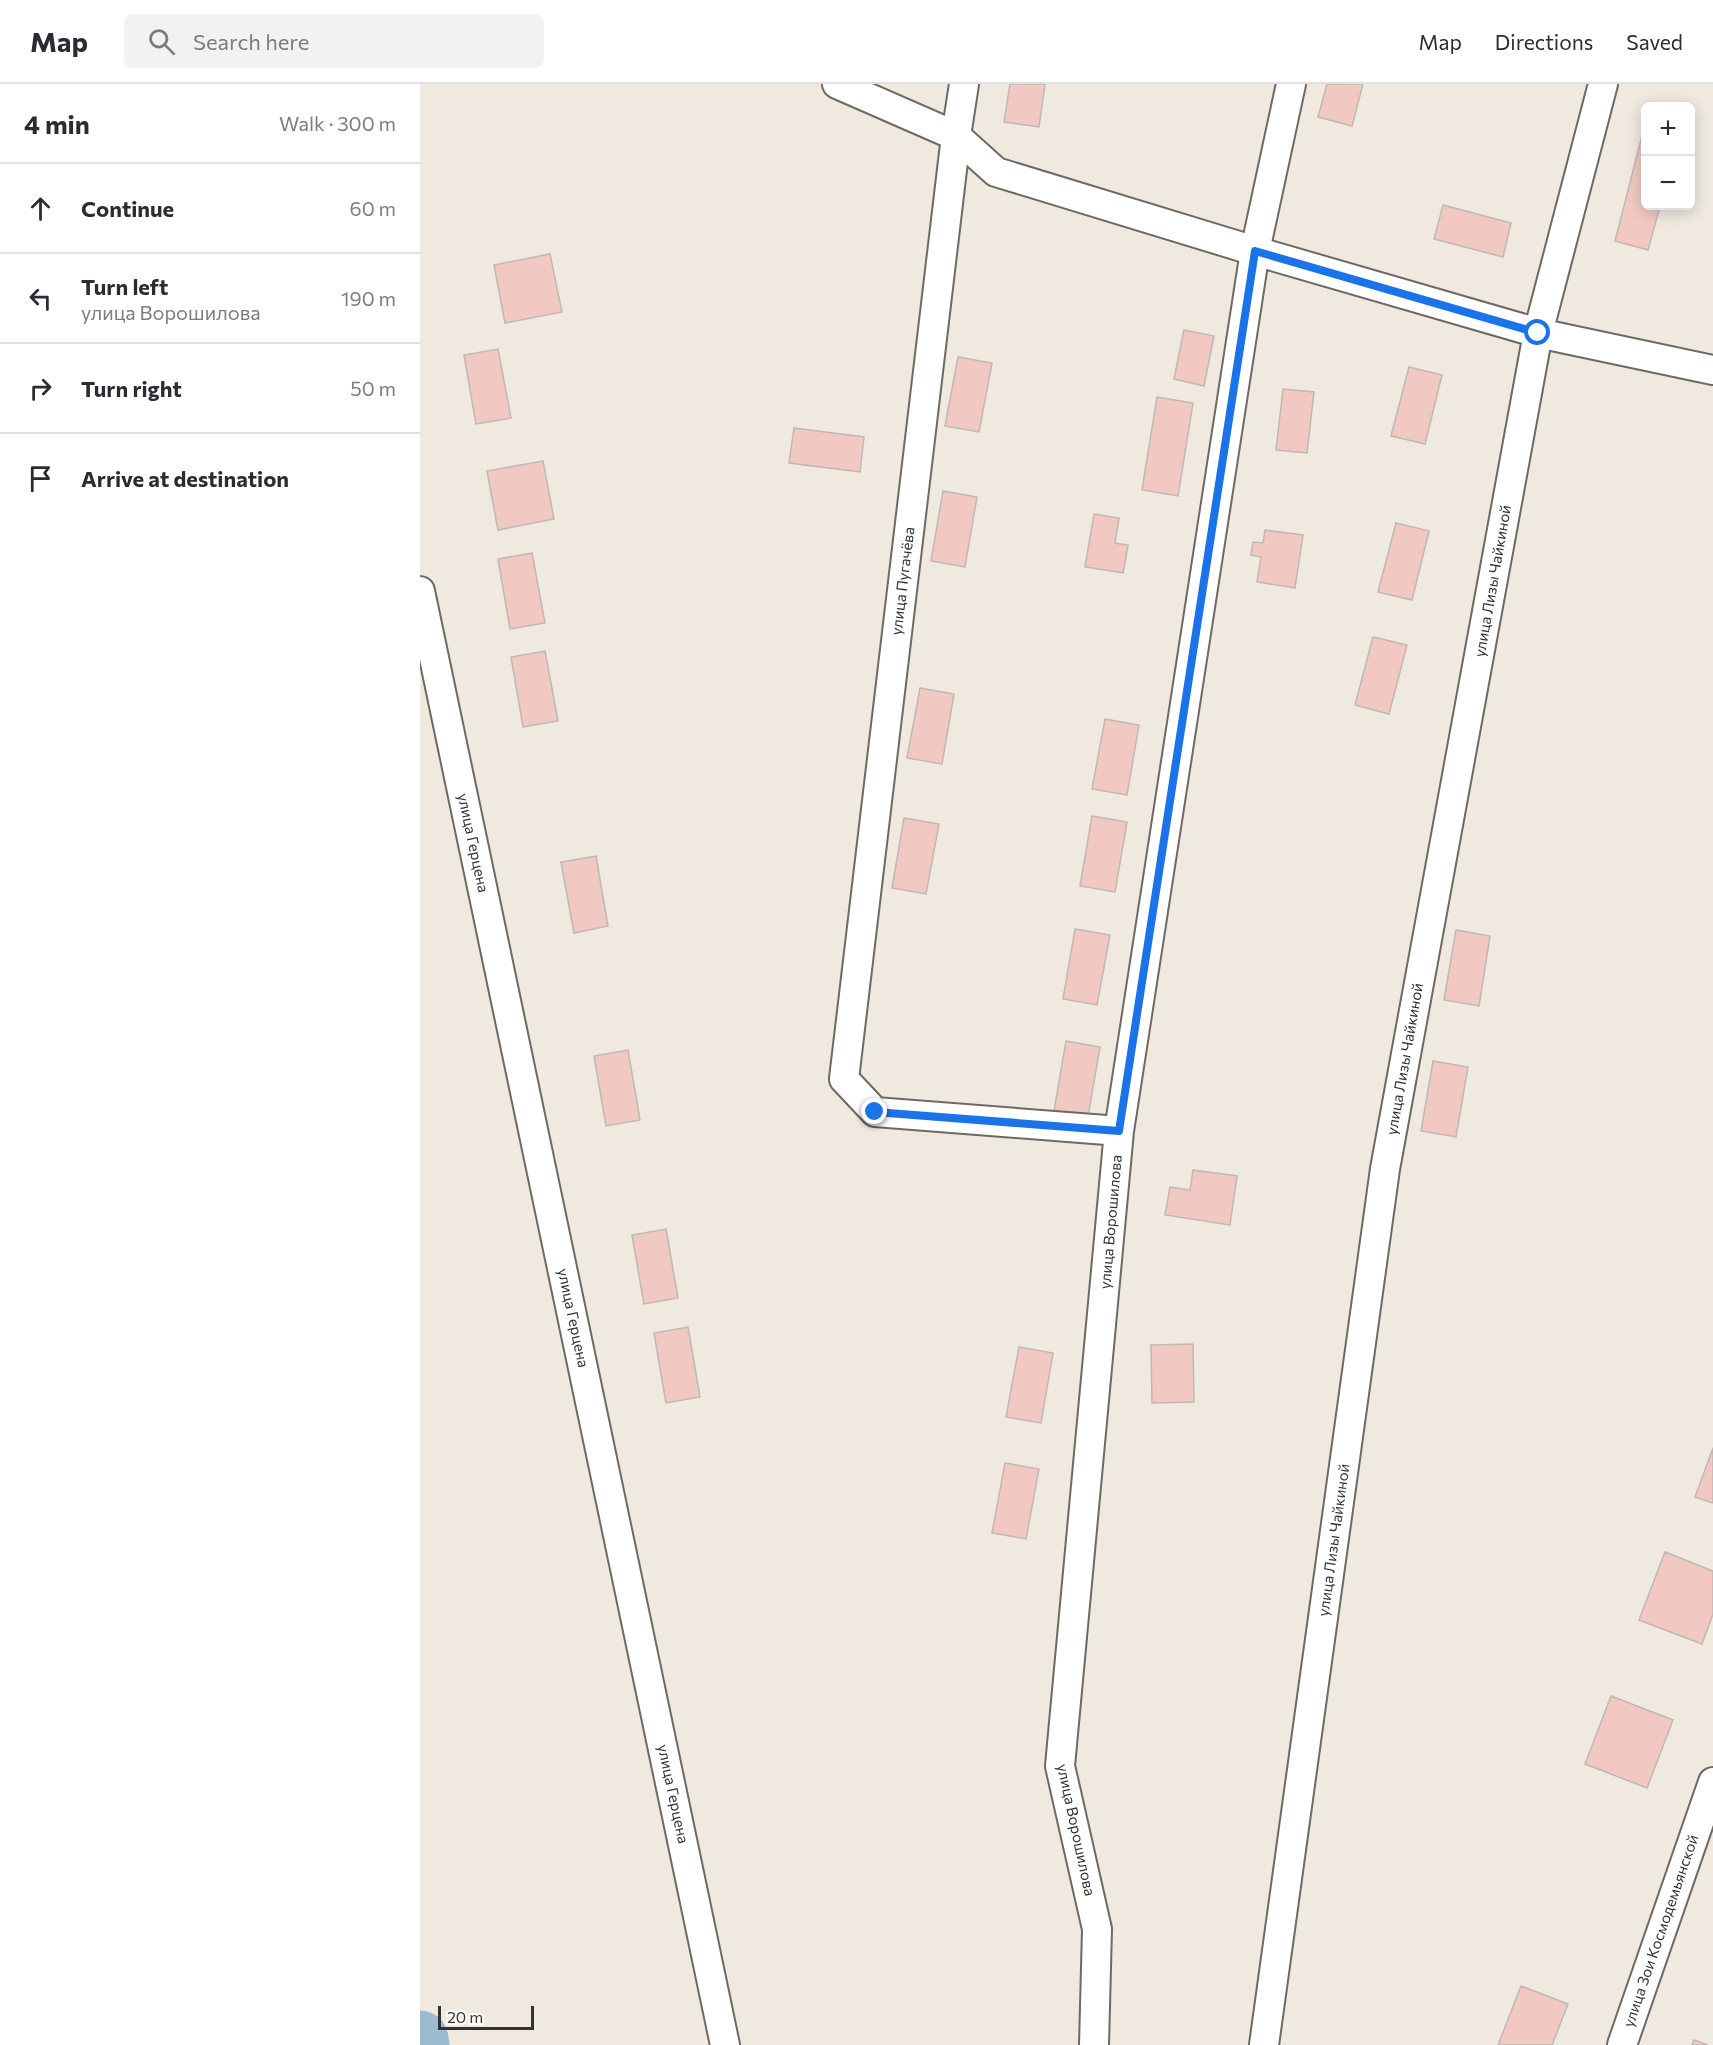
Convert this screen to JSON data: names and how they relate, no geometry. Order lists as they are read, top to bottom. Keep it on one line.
{"streets":{"street":["улица Пугачёва","улица Лизы Чайкиной","улица Герцена","улица Ворошилова","улица Зои Космодемьянской"]},"crossings":[["улица Пугачёва","улица Ворошилова"]],"scale_bar":"20 m","page":{"header":"Map","search":"Search here","nav":["Map","Directions","Saved"],"heading":["4 min","Walk · 300 m"],"map_buttons":["+","−"],"list":[["Continue","60 m"],["Turn left","улица Ворошилова","190 m"],["Turn right","50 m"],"Arrive at destination"],"scale":"20 m"}}
